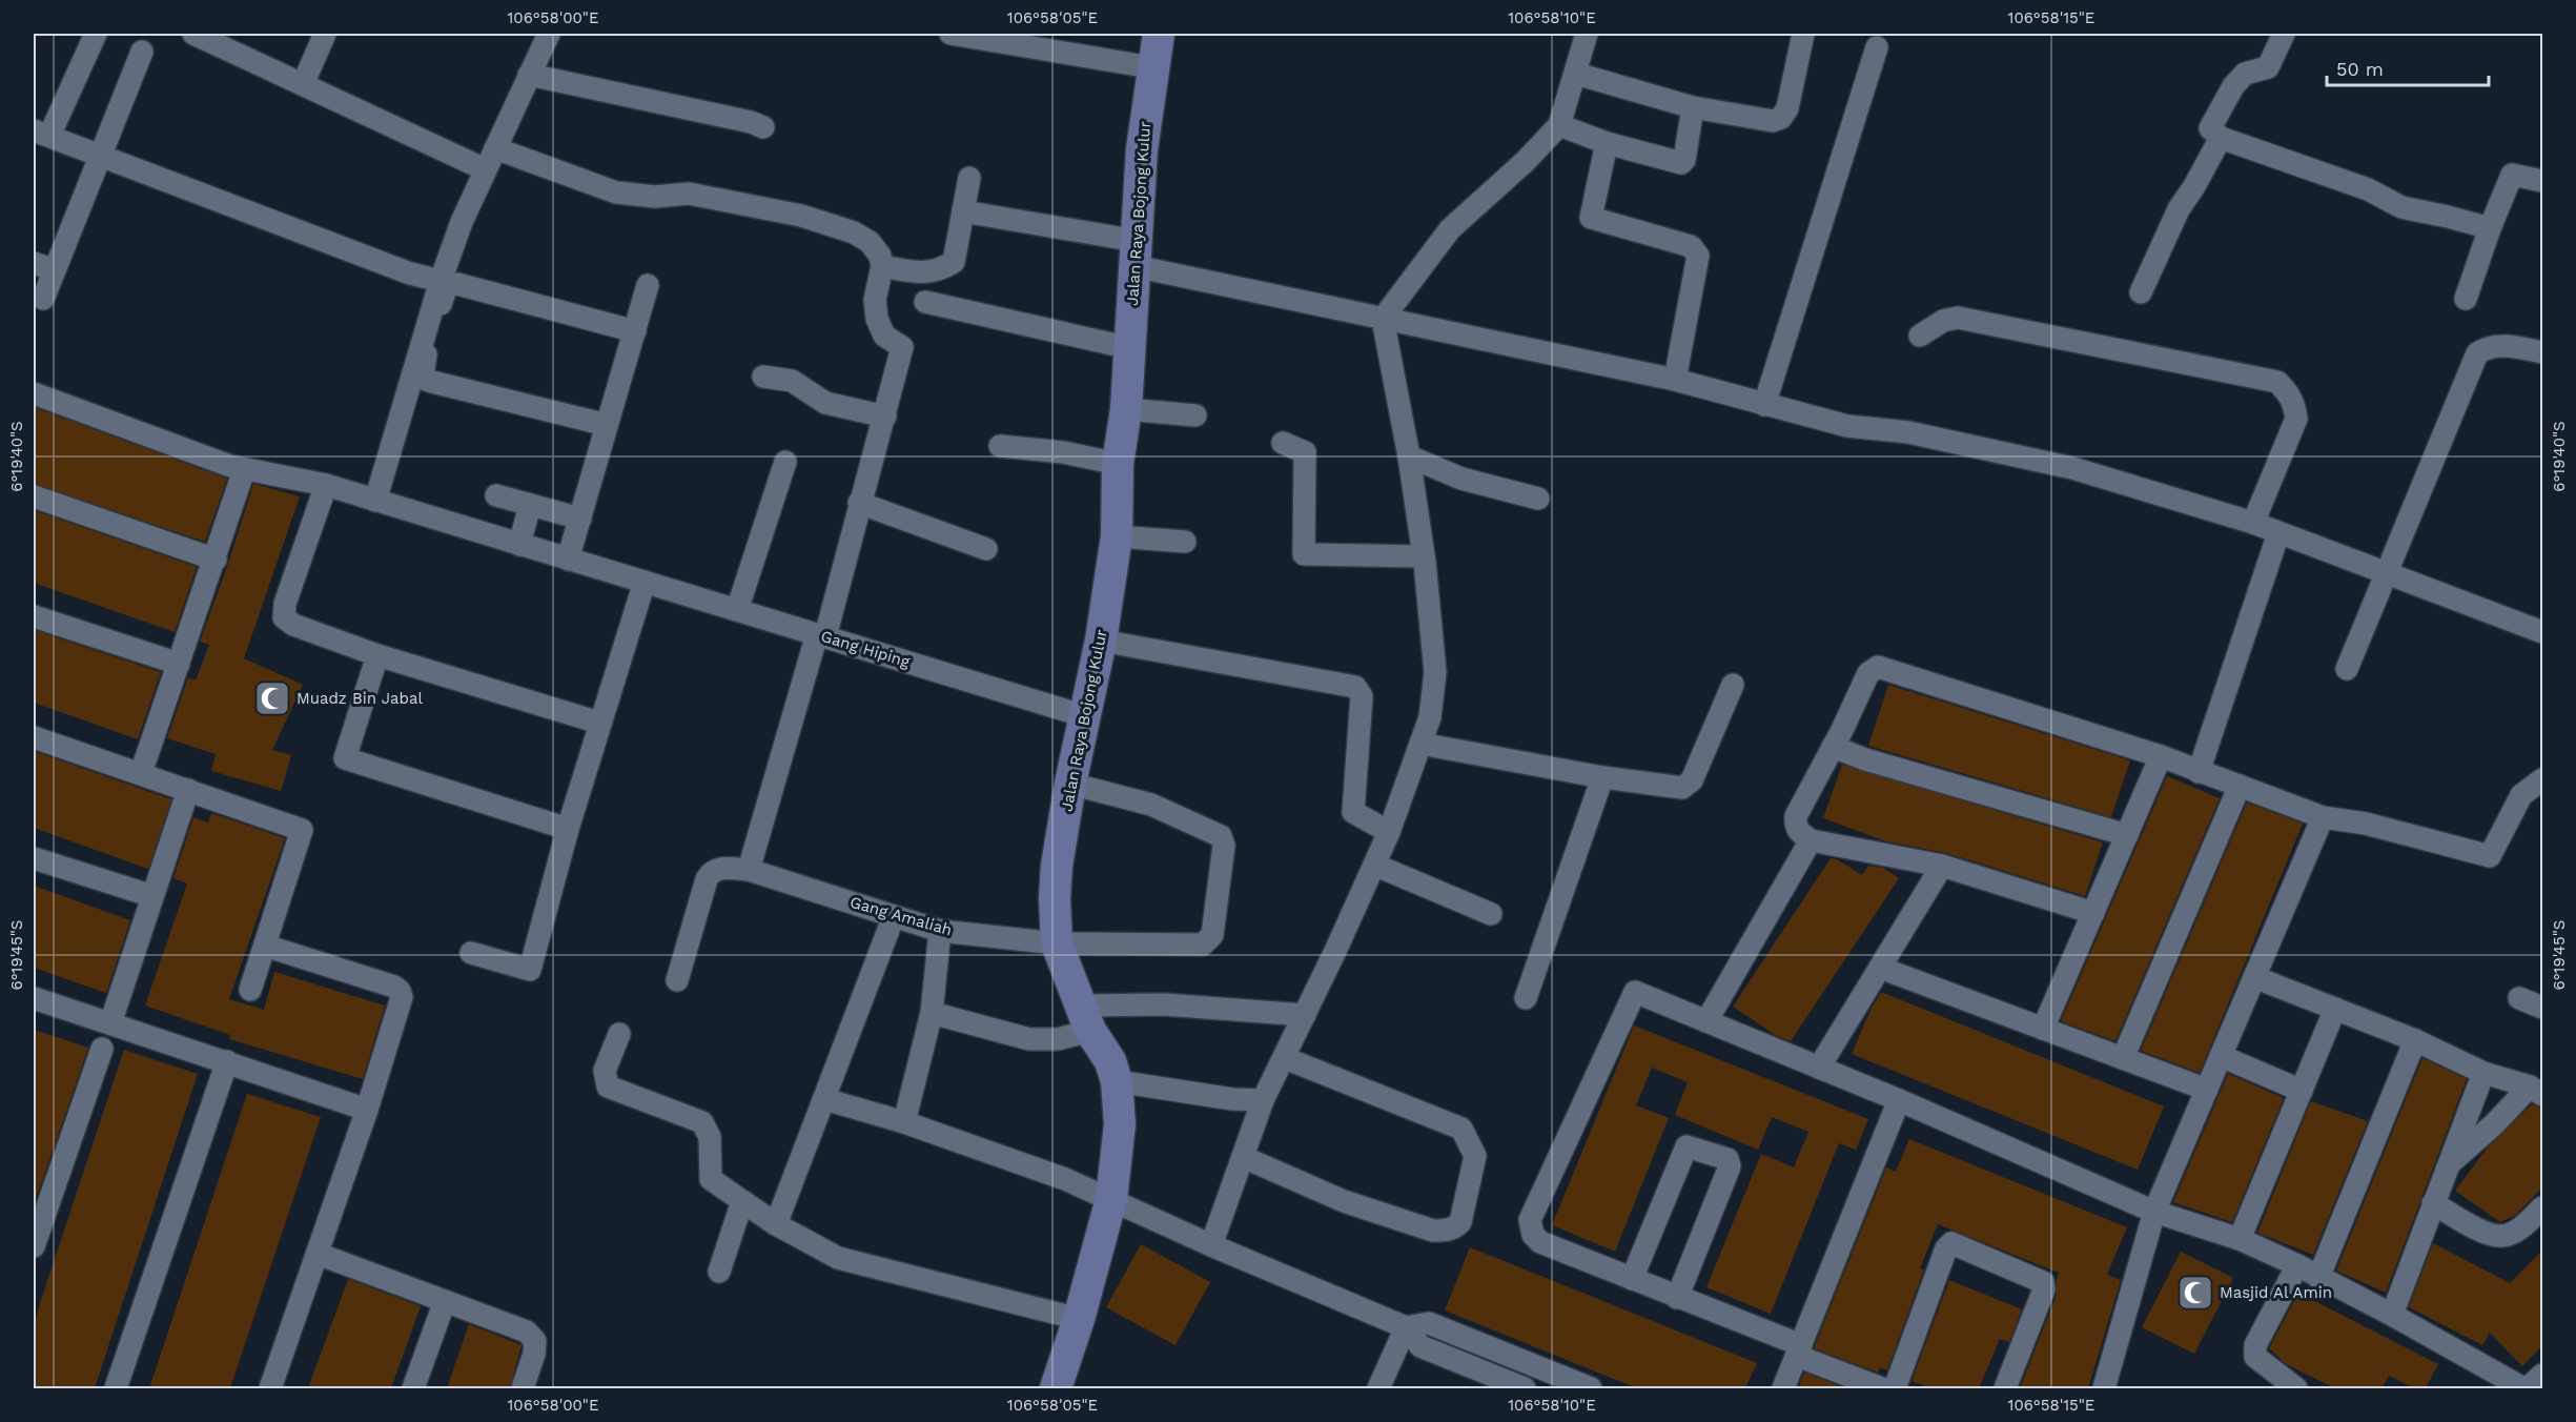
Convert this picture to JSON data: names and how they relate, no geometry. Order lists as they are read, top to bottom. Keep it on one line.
{"streets":{"main road":["Jalan Raya Bojong Kulur"],"street":["Gang Hiping","Gang Amaliah"]},"crossings":[["Jalan Raya Bojong Kulur","Gang Hiping"],["Jalan Raya Bojong Kulur","Gang Amaliah"]],"places":{"mosque":["Muadz Bin Jabal","Masjid Al Amin"]},"scale_bar":"50 m","coordinates":["106°58'00\"E","106°58'05\"E","106°58'10\"E","106°58'15\"E","6°19'40\"S","6°19'45\"S"]}
